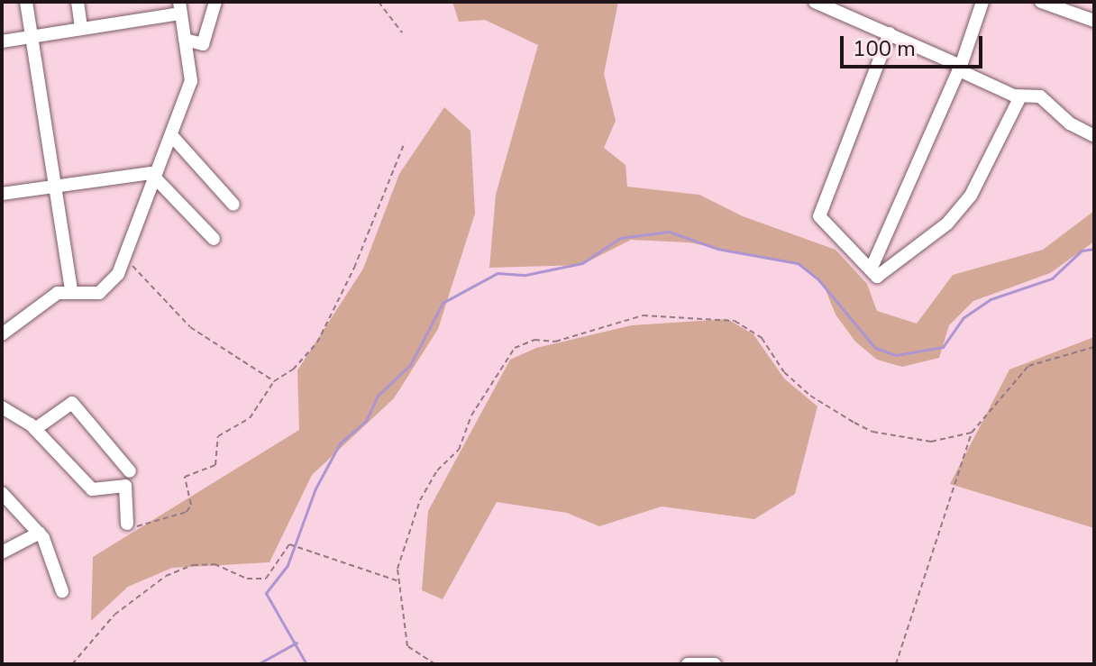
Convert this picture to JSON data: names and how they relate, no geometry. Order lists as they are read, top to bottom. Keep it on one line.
{"scale_bar":"100 m"}
